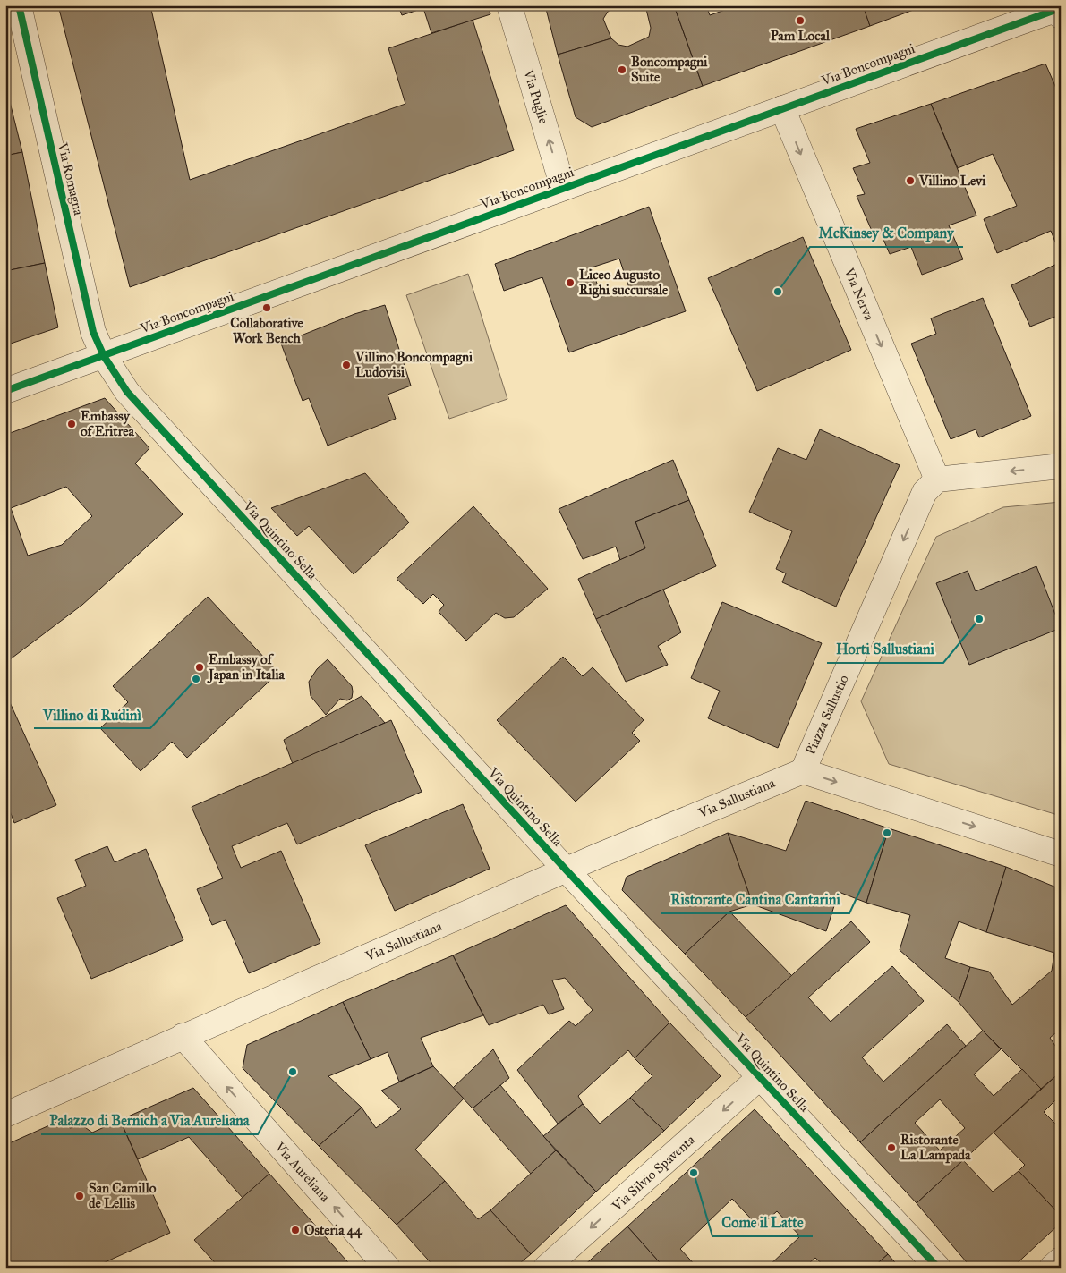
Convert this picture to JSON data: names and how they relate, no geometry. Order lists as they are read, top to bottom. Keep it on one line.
{"streets":{"street":["Via Boncompagni","Via Puglie","Via Romagna","Via Nerva","Via Quintino Sella","Piazza Sallustio","Via Sallustiana","Via Aureliana","Via Silvio Spaventa"]},"crossings":[["Via Boncompagni","Via Puglie"],["Via Boncompagni","Via Romagna"],["Via Boncompagni","Via Nerva"],["Via Boncompagni","Via Quintino Sella"],["Via Romagna","Via Quintino Sella"],["Via Nerva","Piazza Sallustio"],["Via Quintino Sella","Via Sallustiana"],["Via Quintino Sella","Via Silvio Spaventa"],["Piazza Sallustio","Via Sallustiana"],["Via Sallustiana","Via Aureliana"]],"one_way":["Via Puglie","Via Nerva","Via Aureliana","Via Silvio Spaventa"],"places":["Pam Local","Boncompagni Suite","Villino Levi","Liceo Augusto Righi succursale","McKinsey & Company","Collaborative Work Bench","Villino Boncompagni Ludovisi","Embassy of Eritrea","Horti Sallustiani","Embassy of Japan in Italia","Villino di Rudinì","Ristorante Cantina Cantarini","Palazzo di Bernich a Via Aureliana","Ristorante La Lampada","Come il Latte","San Camillo de Lellis","Osteria 44"]}
